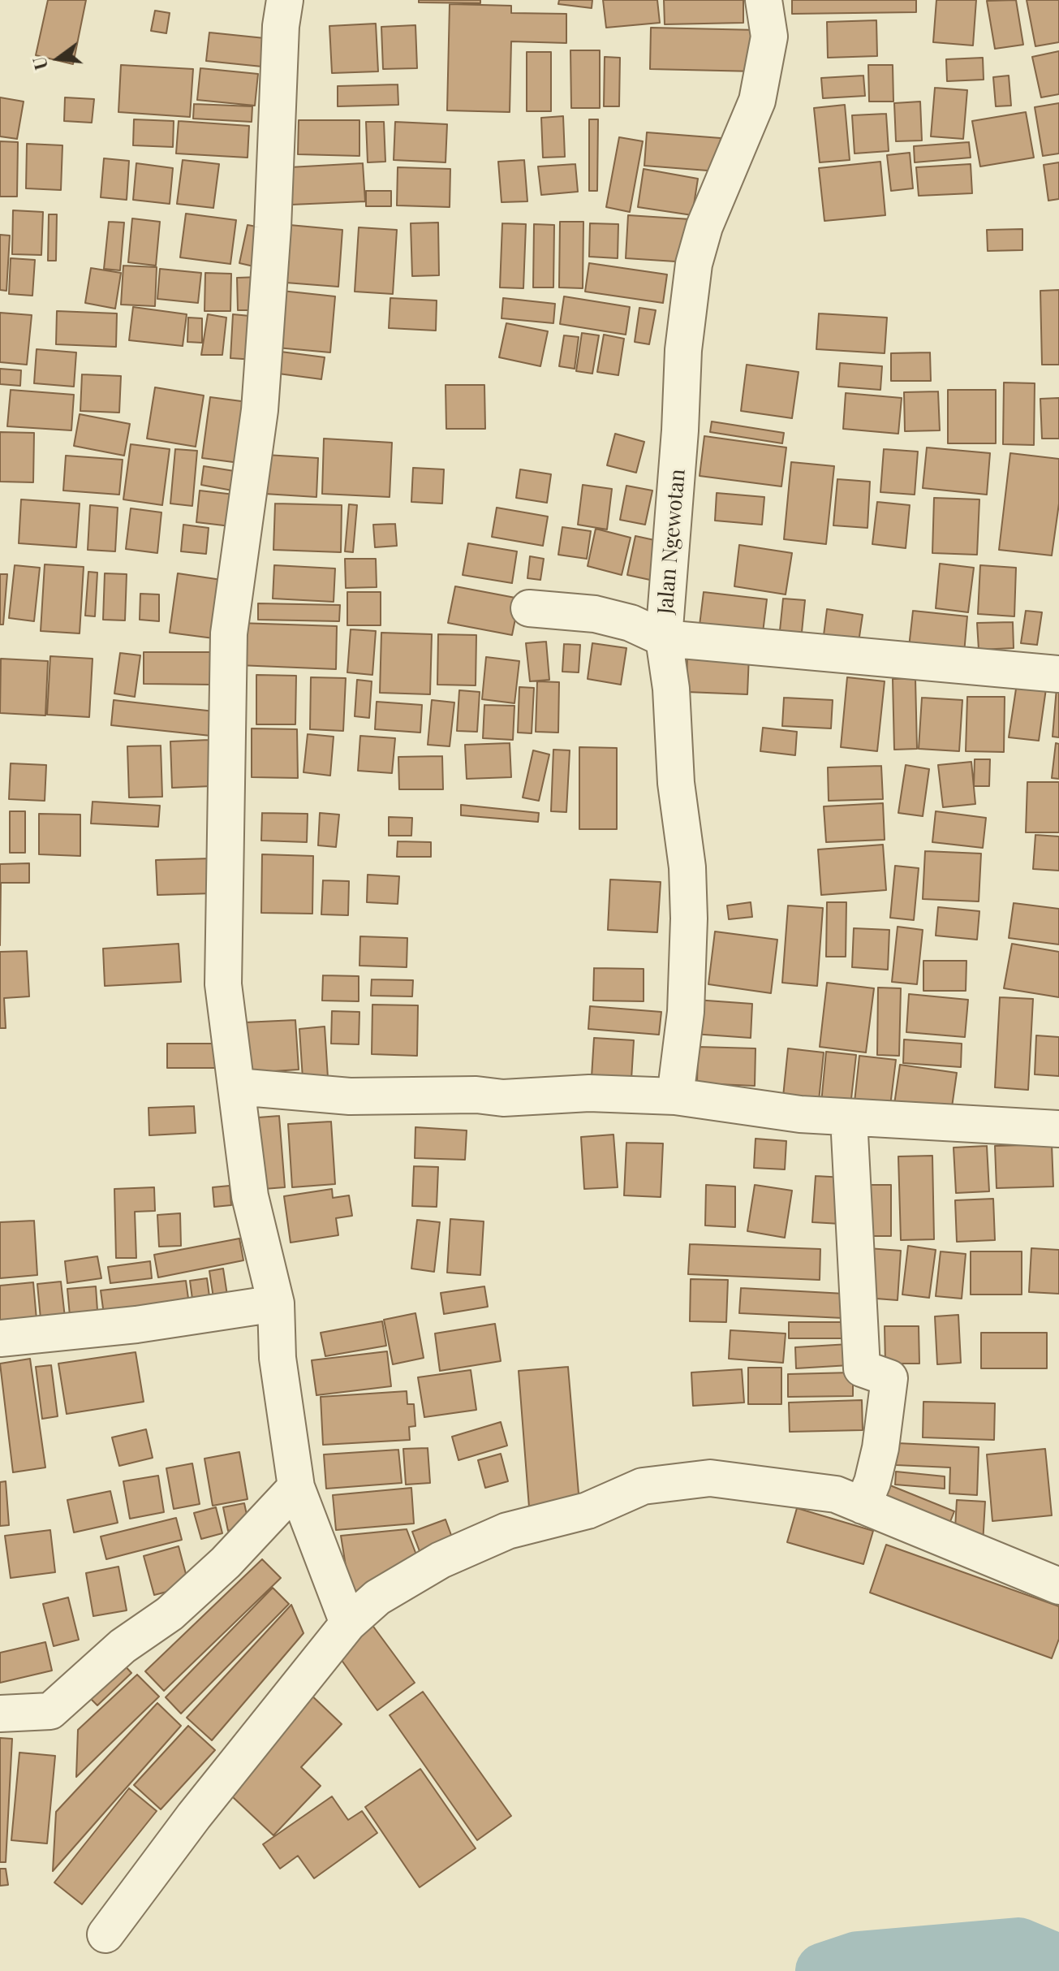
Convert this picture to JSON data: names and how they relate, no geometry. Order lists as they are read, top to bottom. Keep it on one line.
{"streets":{"street":["Jalan Ngewotan"]},"north":"left"}
